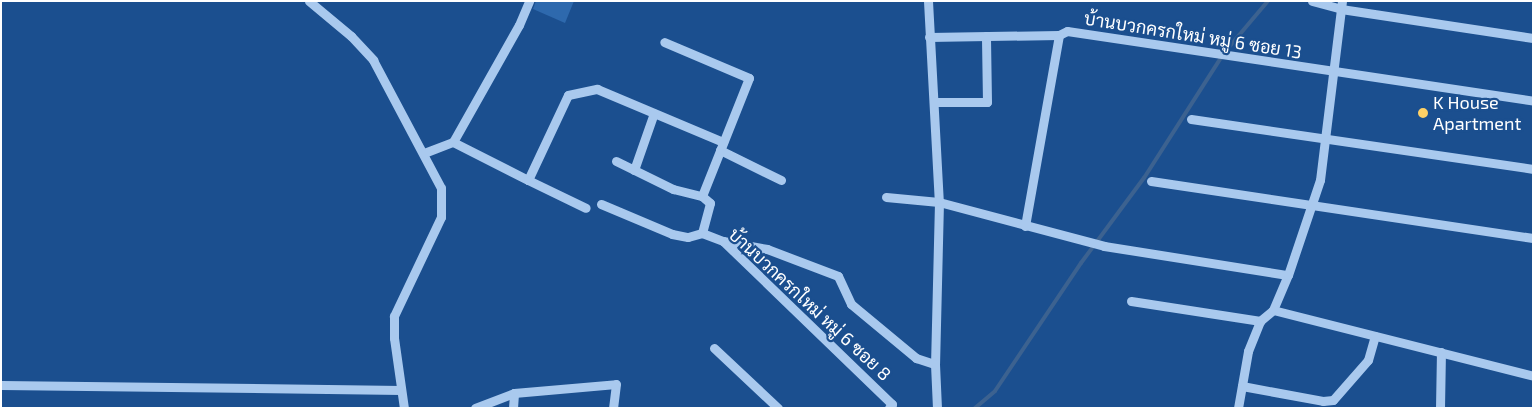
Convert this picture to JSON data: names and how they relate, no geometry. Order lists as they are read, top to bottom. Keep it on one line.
{"streets":{"street":["บ้านบวกครกใหม่ หมู่ 6 ซอย 13","บ้านบวกครกใหม่ หมู่ 6 ซอย 8"]},"places":["K House Apartment"]}
